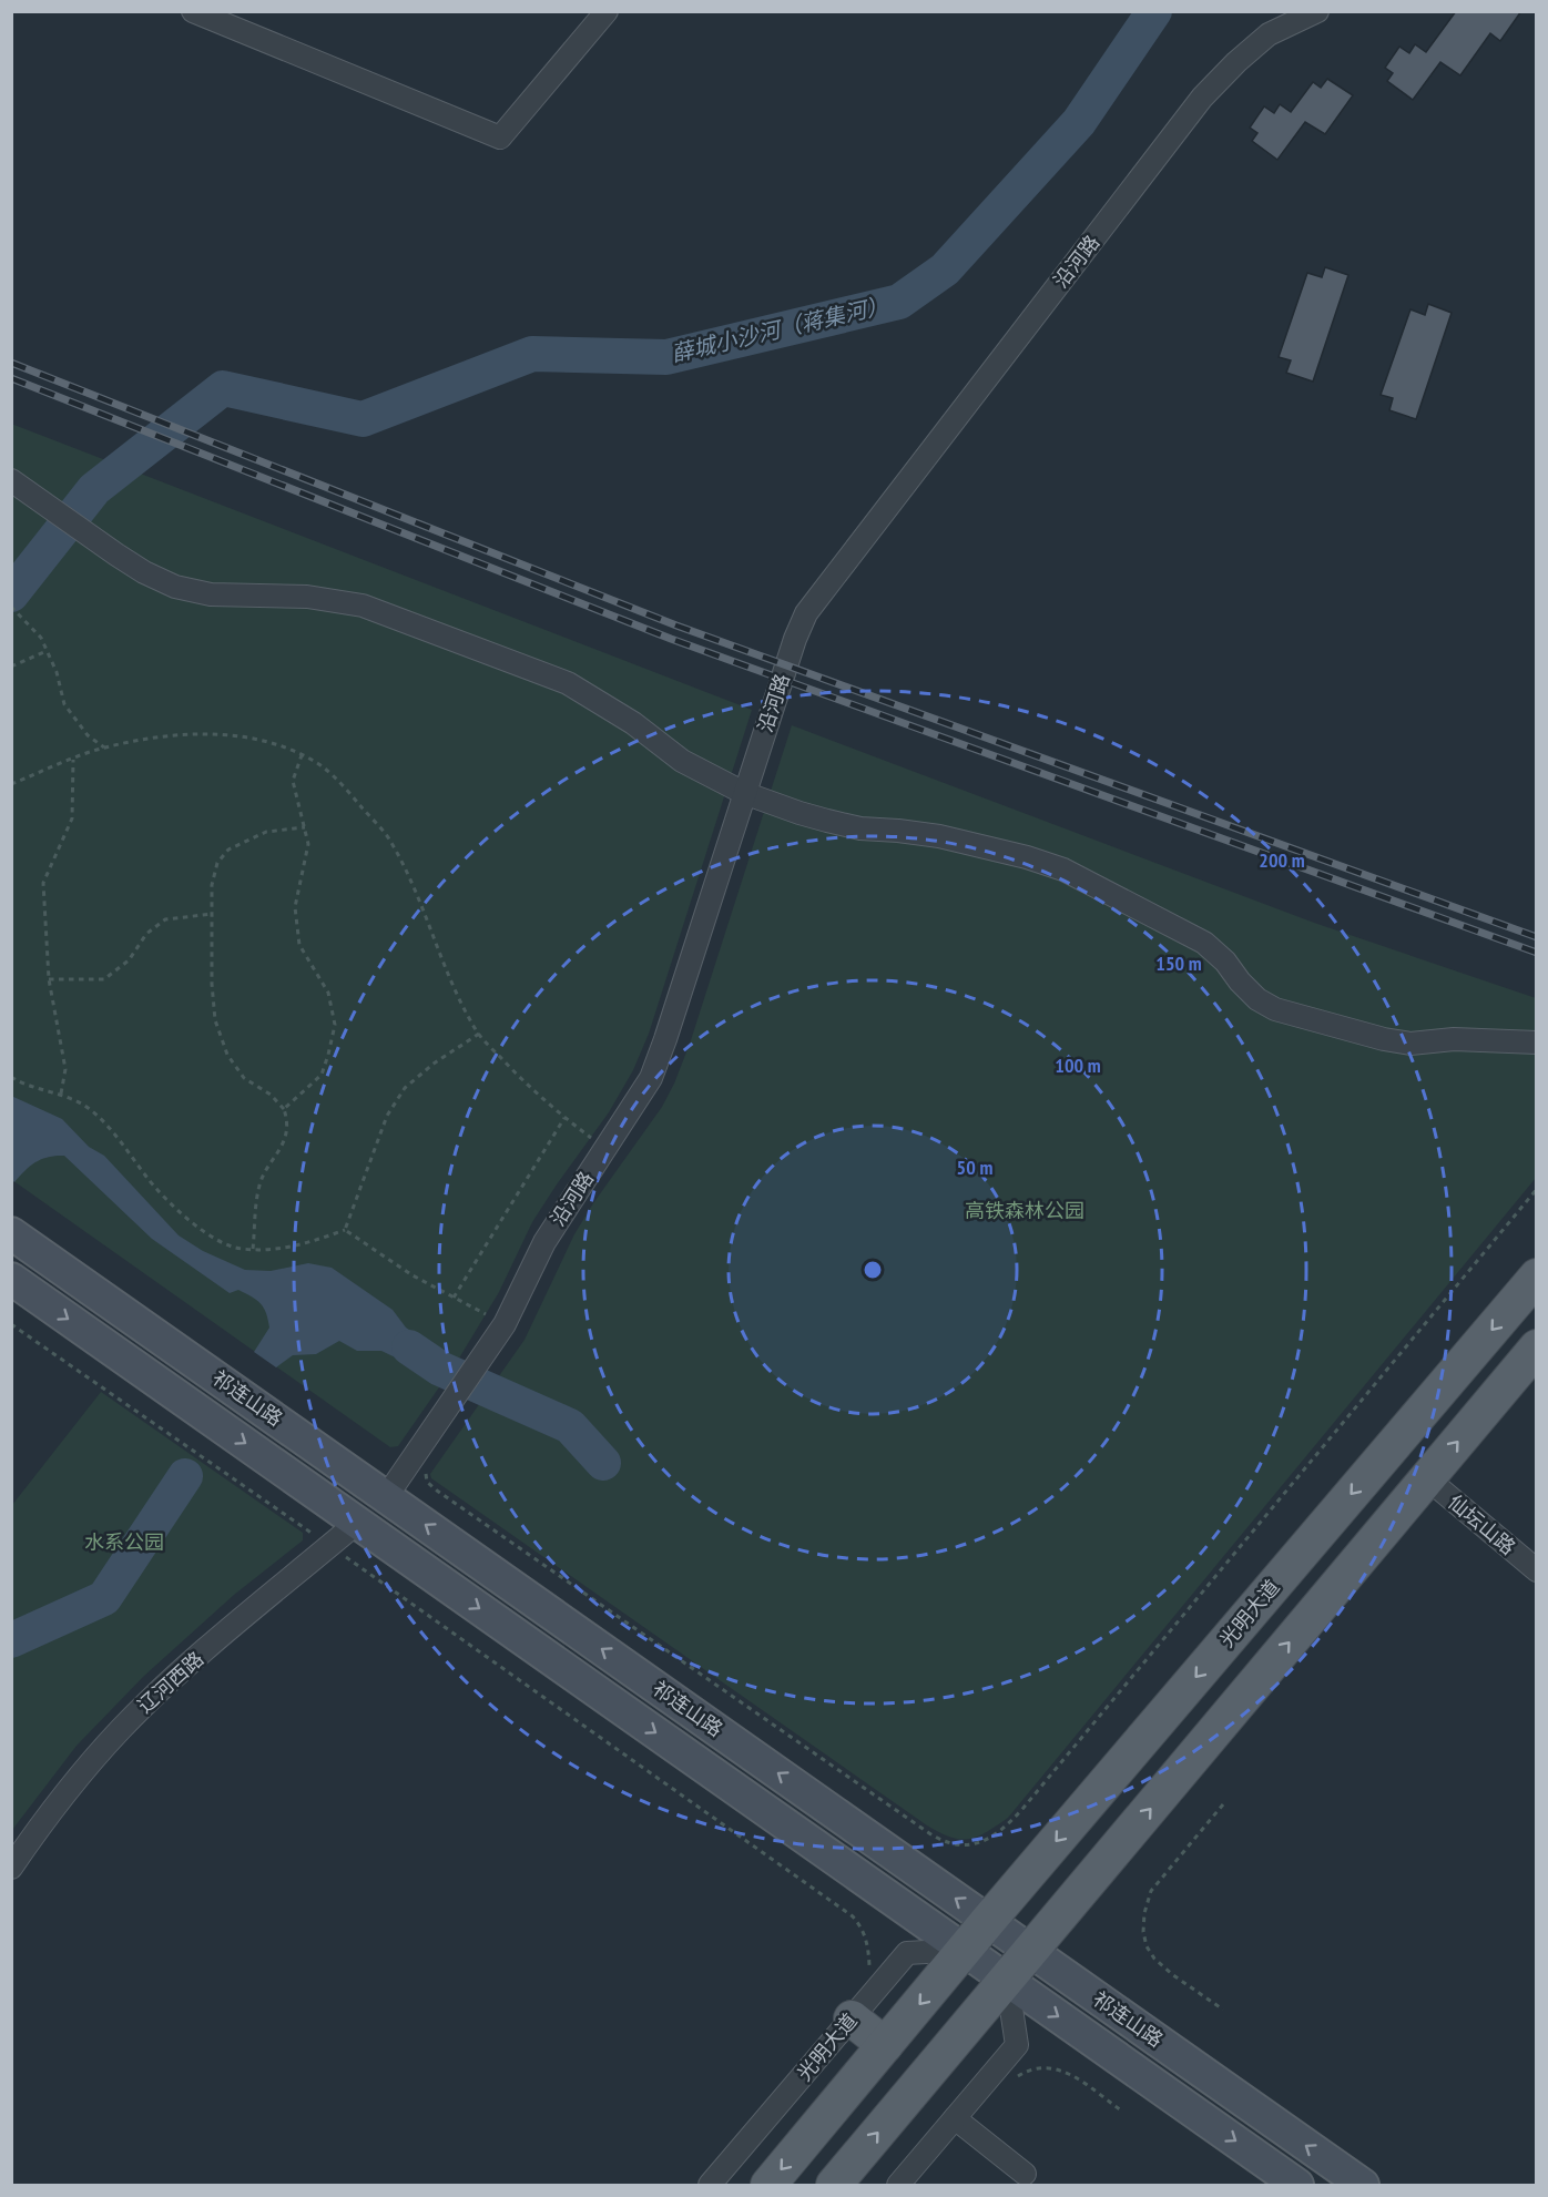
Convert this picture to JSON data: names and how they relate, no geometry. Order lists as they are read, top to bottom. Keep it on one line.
{"streets":{"main road":["祁连山路","光明大道"],"street":["沿河路","仙坛山路","辽河西路"]},"crossings":[["沿河路","祁连山路"],["祁连山路","光明大道"],["祁连山路","辽河西路"]],"water":["薛城小沙河（蒋集河）"],"parks":["高铁森林公园","水系公园"],"rings":["200 m","150 m","100 m","50 m"]}
